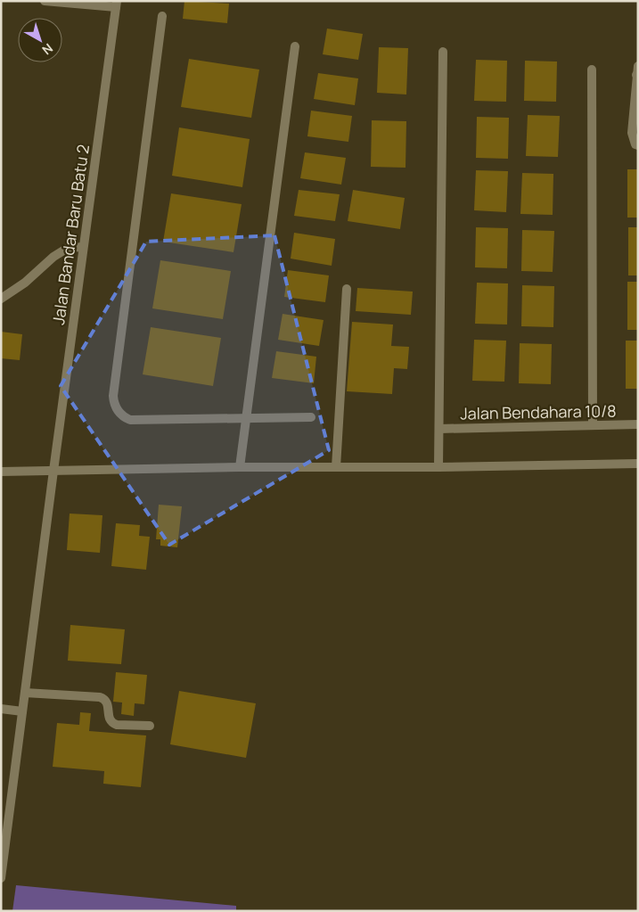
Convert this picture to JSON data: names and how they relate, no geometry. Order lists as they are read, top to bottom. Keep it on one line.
{"streets":{"street":["Jalan Bandar Baru Batu 2","Jalan Bendahara 10/8"]},"north":"bottom right"}
